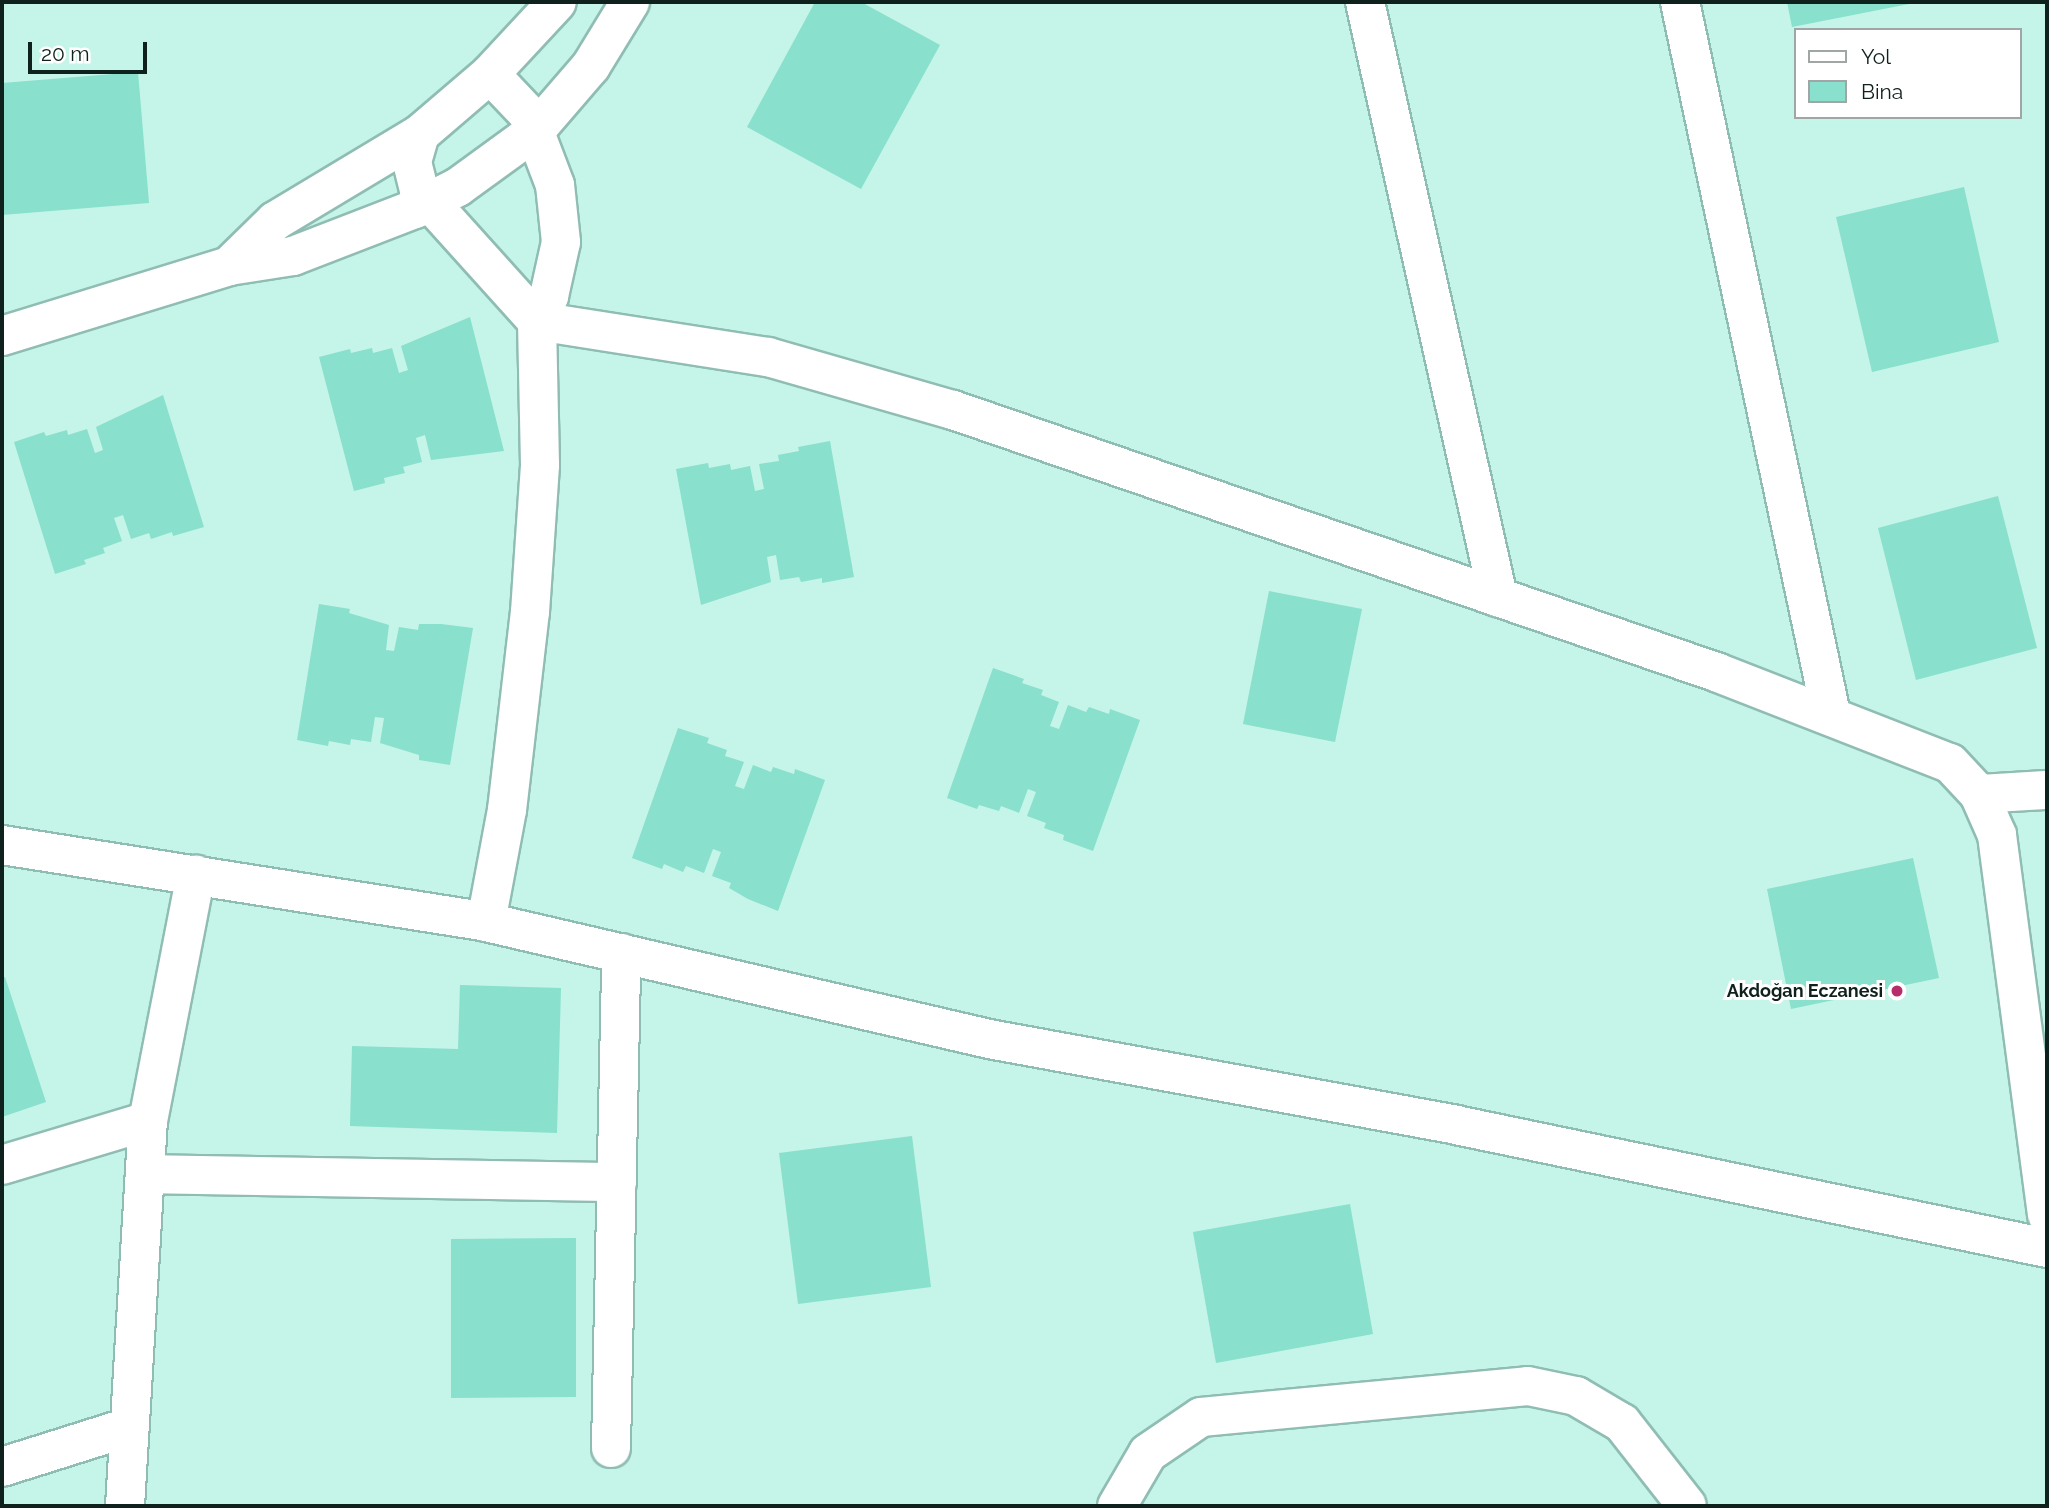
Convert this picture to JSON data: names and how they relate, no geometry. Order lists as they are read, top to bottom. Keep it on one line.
{"places":["Akdoğan Eczanesi"],"legend":["Yol","Bina"],"scale_bar":"20 m"}
